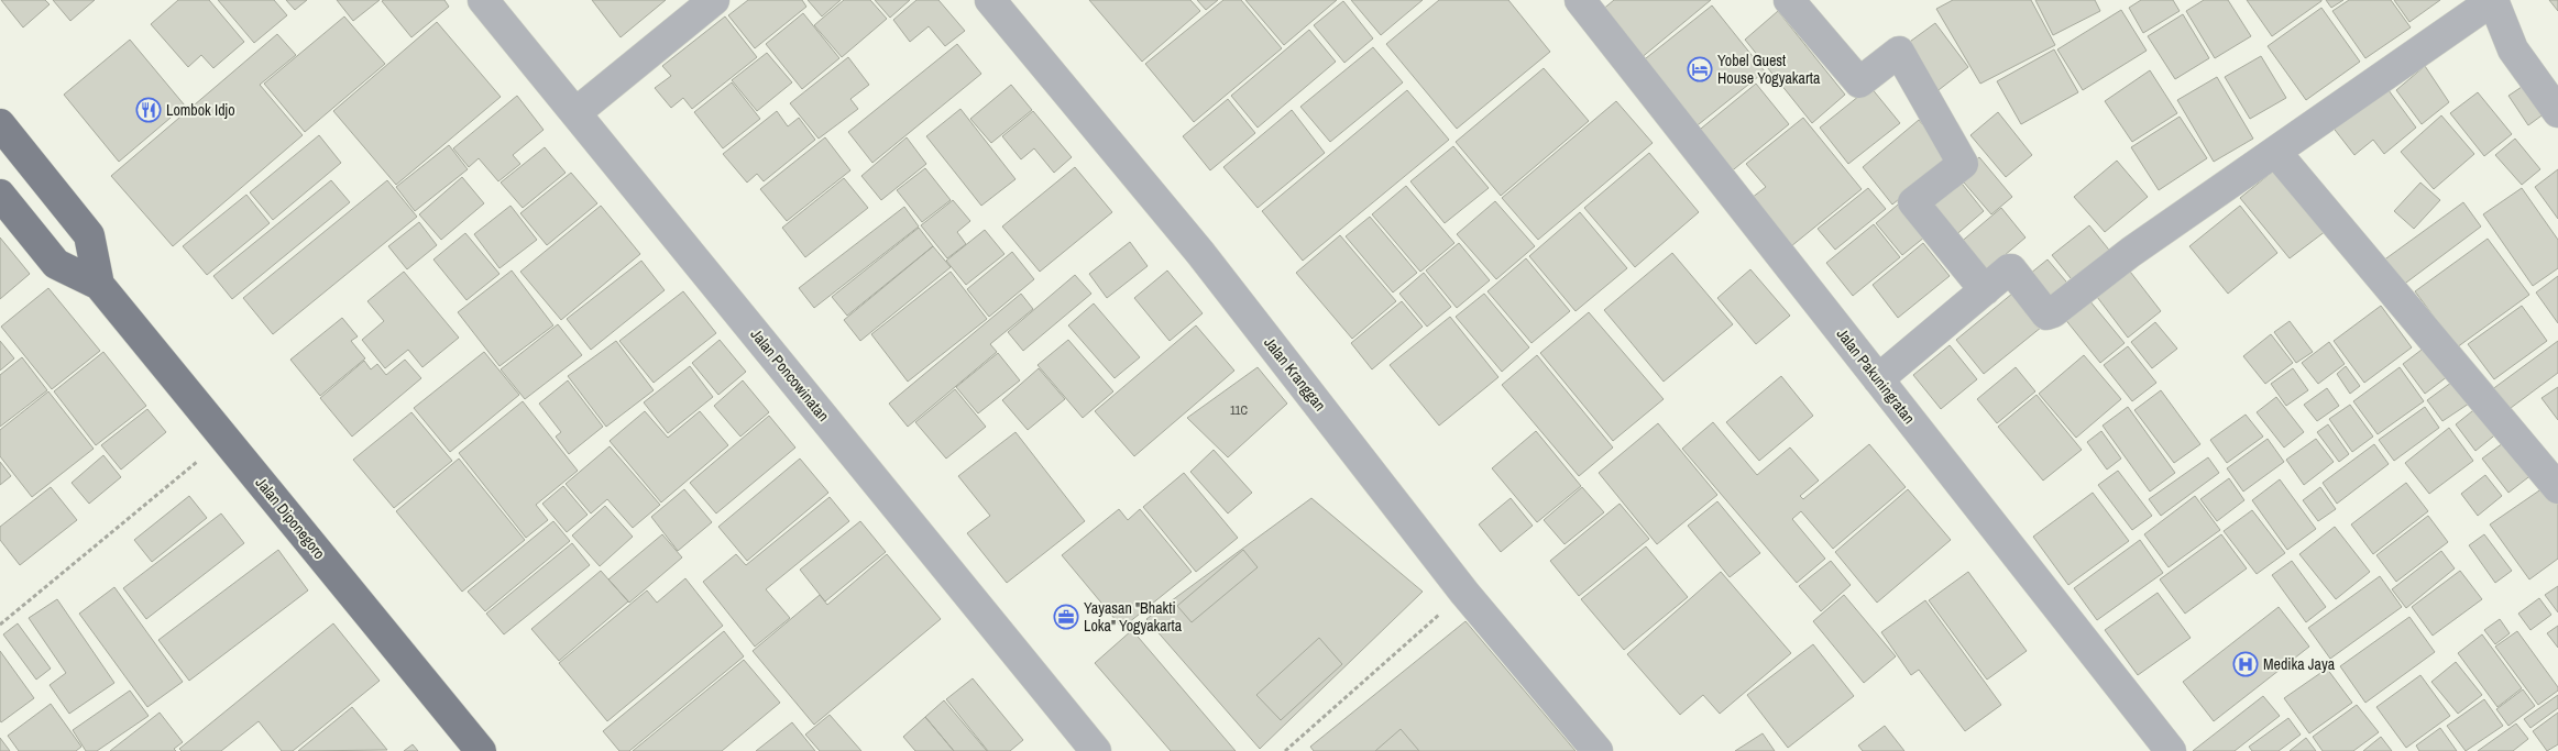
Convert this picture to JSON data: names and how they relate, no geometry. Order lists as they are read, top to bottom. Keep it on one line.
{"streets":{"main road":["Jalan Diponegoro"],"street":["Jalan Kranggan","Jalan Poncowinatan","Jalan Pakuningratan"]},"places":{"hotel":["Yobel Guest House Yogyakarta"],"restaurant":["Lombok Idjo"],"office":["Yayasan \"Bhakti Loka\" Yogyakarta"],"hospital":["Medika Jaya"]},"house_numbers":["11C"]}
